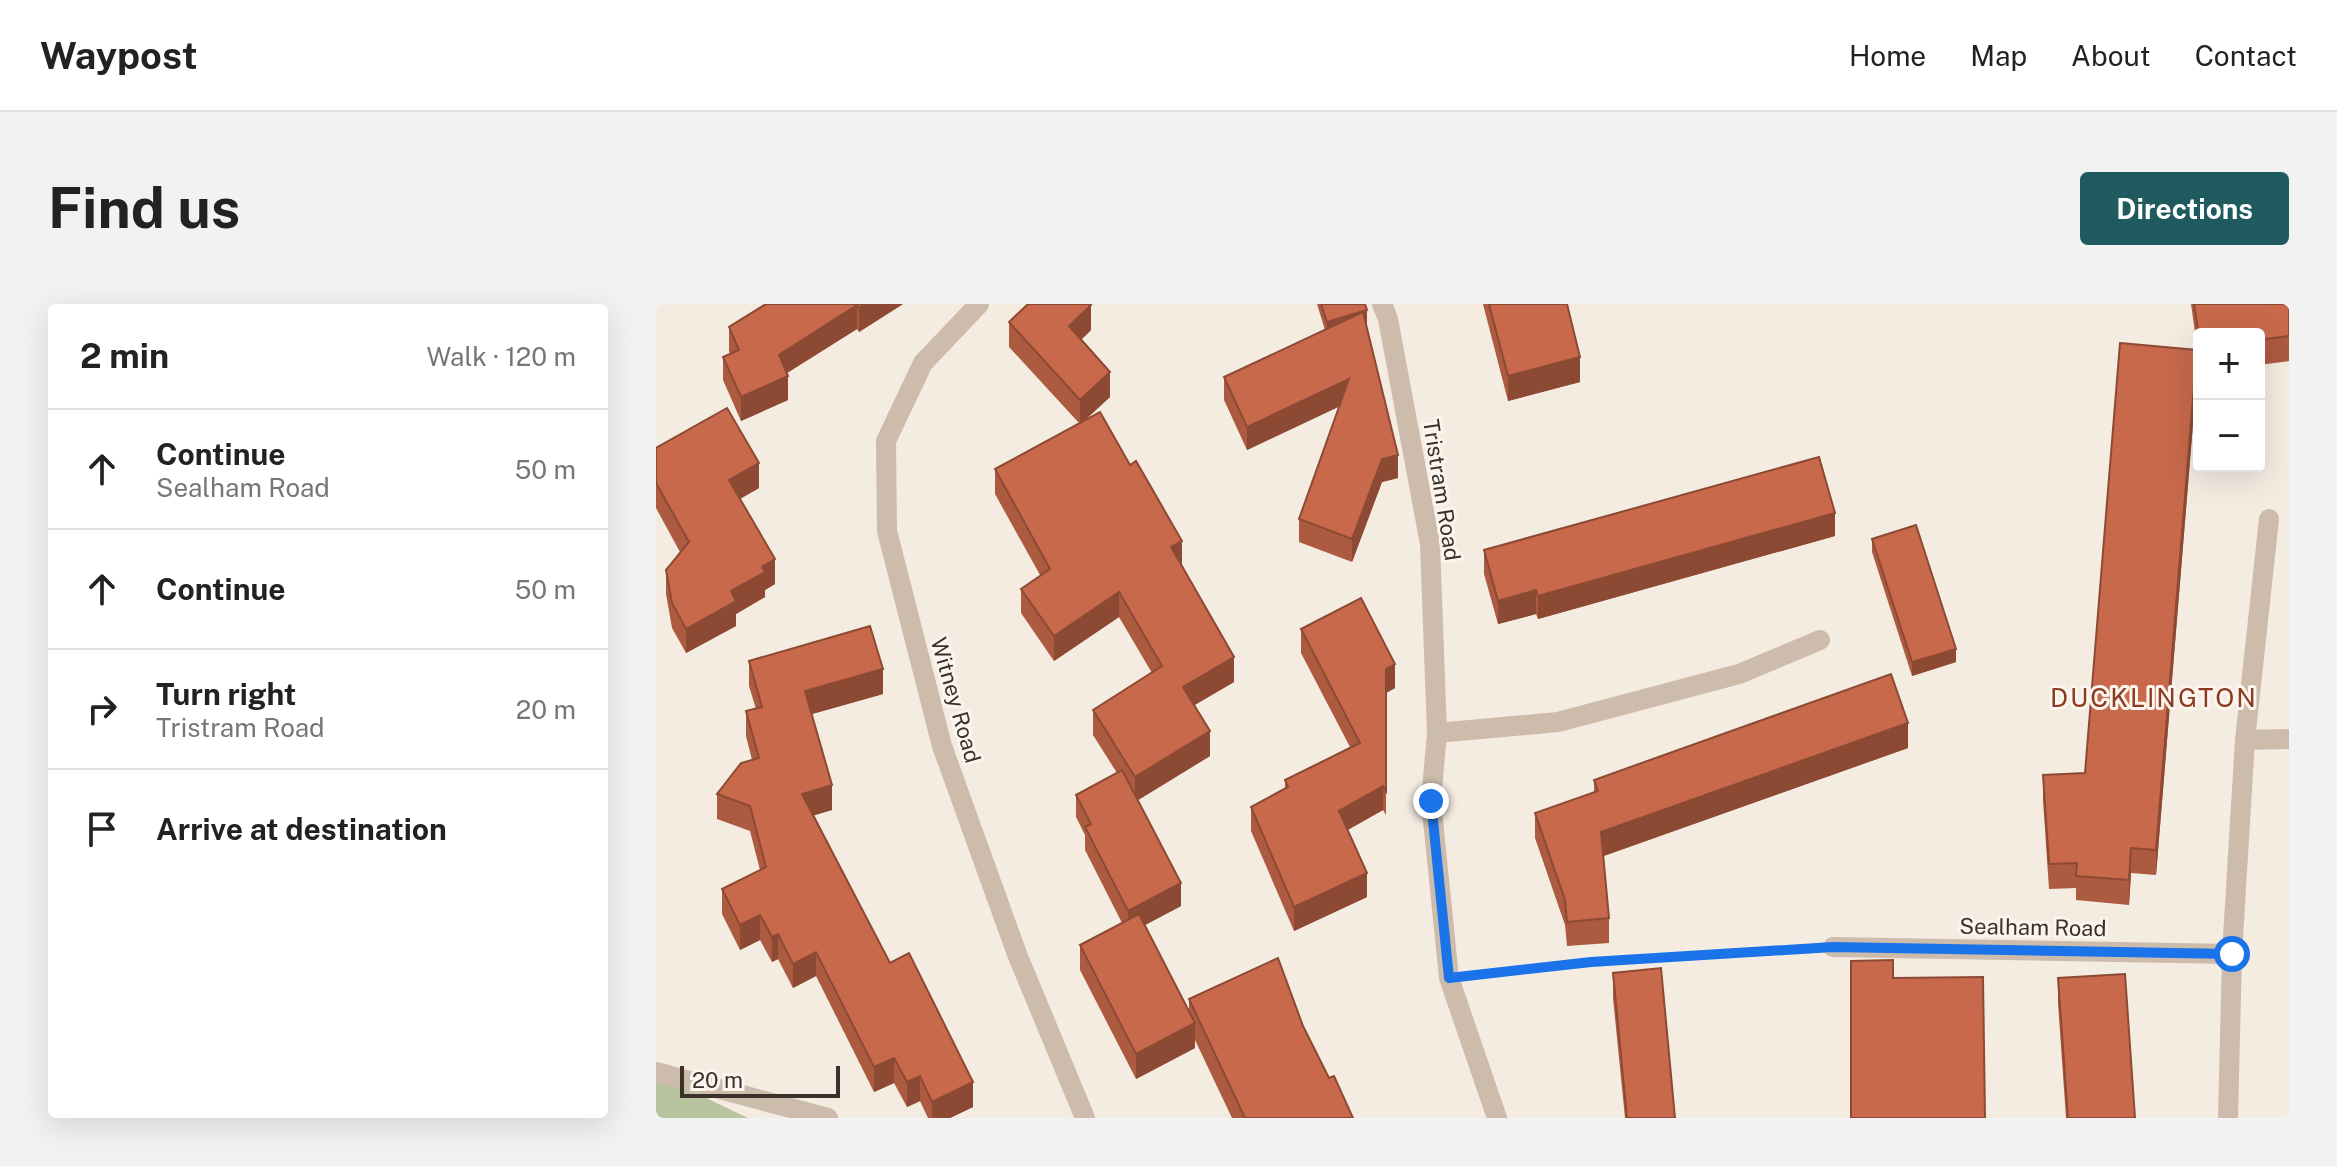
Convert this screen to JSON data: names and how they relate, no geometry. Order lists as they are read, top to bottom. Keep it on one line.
{"streets":{"street":["Tristram Road","Witney Road","Sealham Road"]},"districts":["DUCKLINGTON"],"scale_bar":"20 m","page":{"header":"Waypost","nav":["Home","Map","About","Contact"],"buttons":"Directions","title":"Find us","heading":["2 min","Walk · 120 m"],"map_buttons":["+","−"],"list":[["Continue","Sealham Road","50 m"],["Continue","50 m"],["Turn right","Tristram Road","20 m"],"Arrive at destination"],"scale":"20 m"}}
